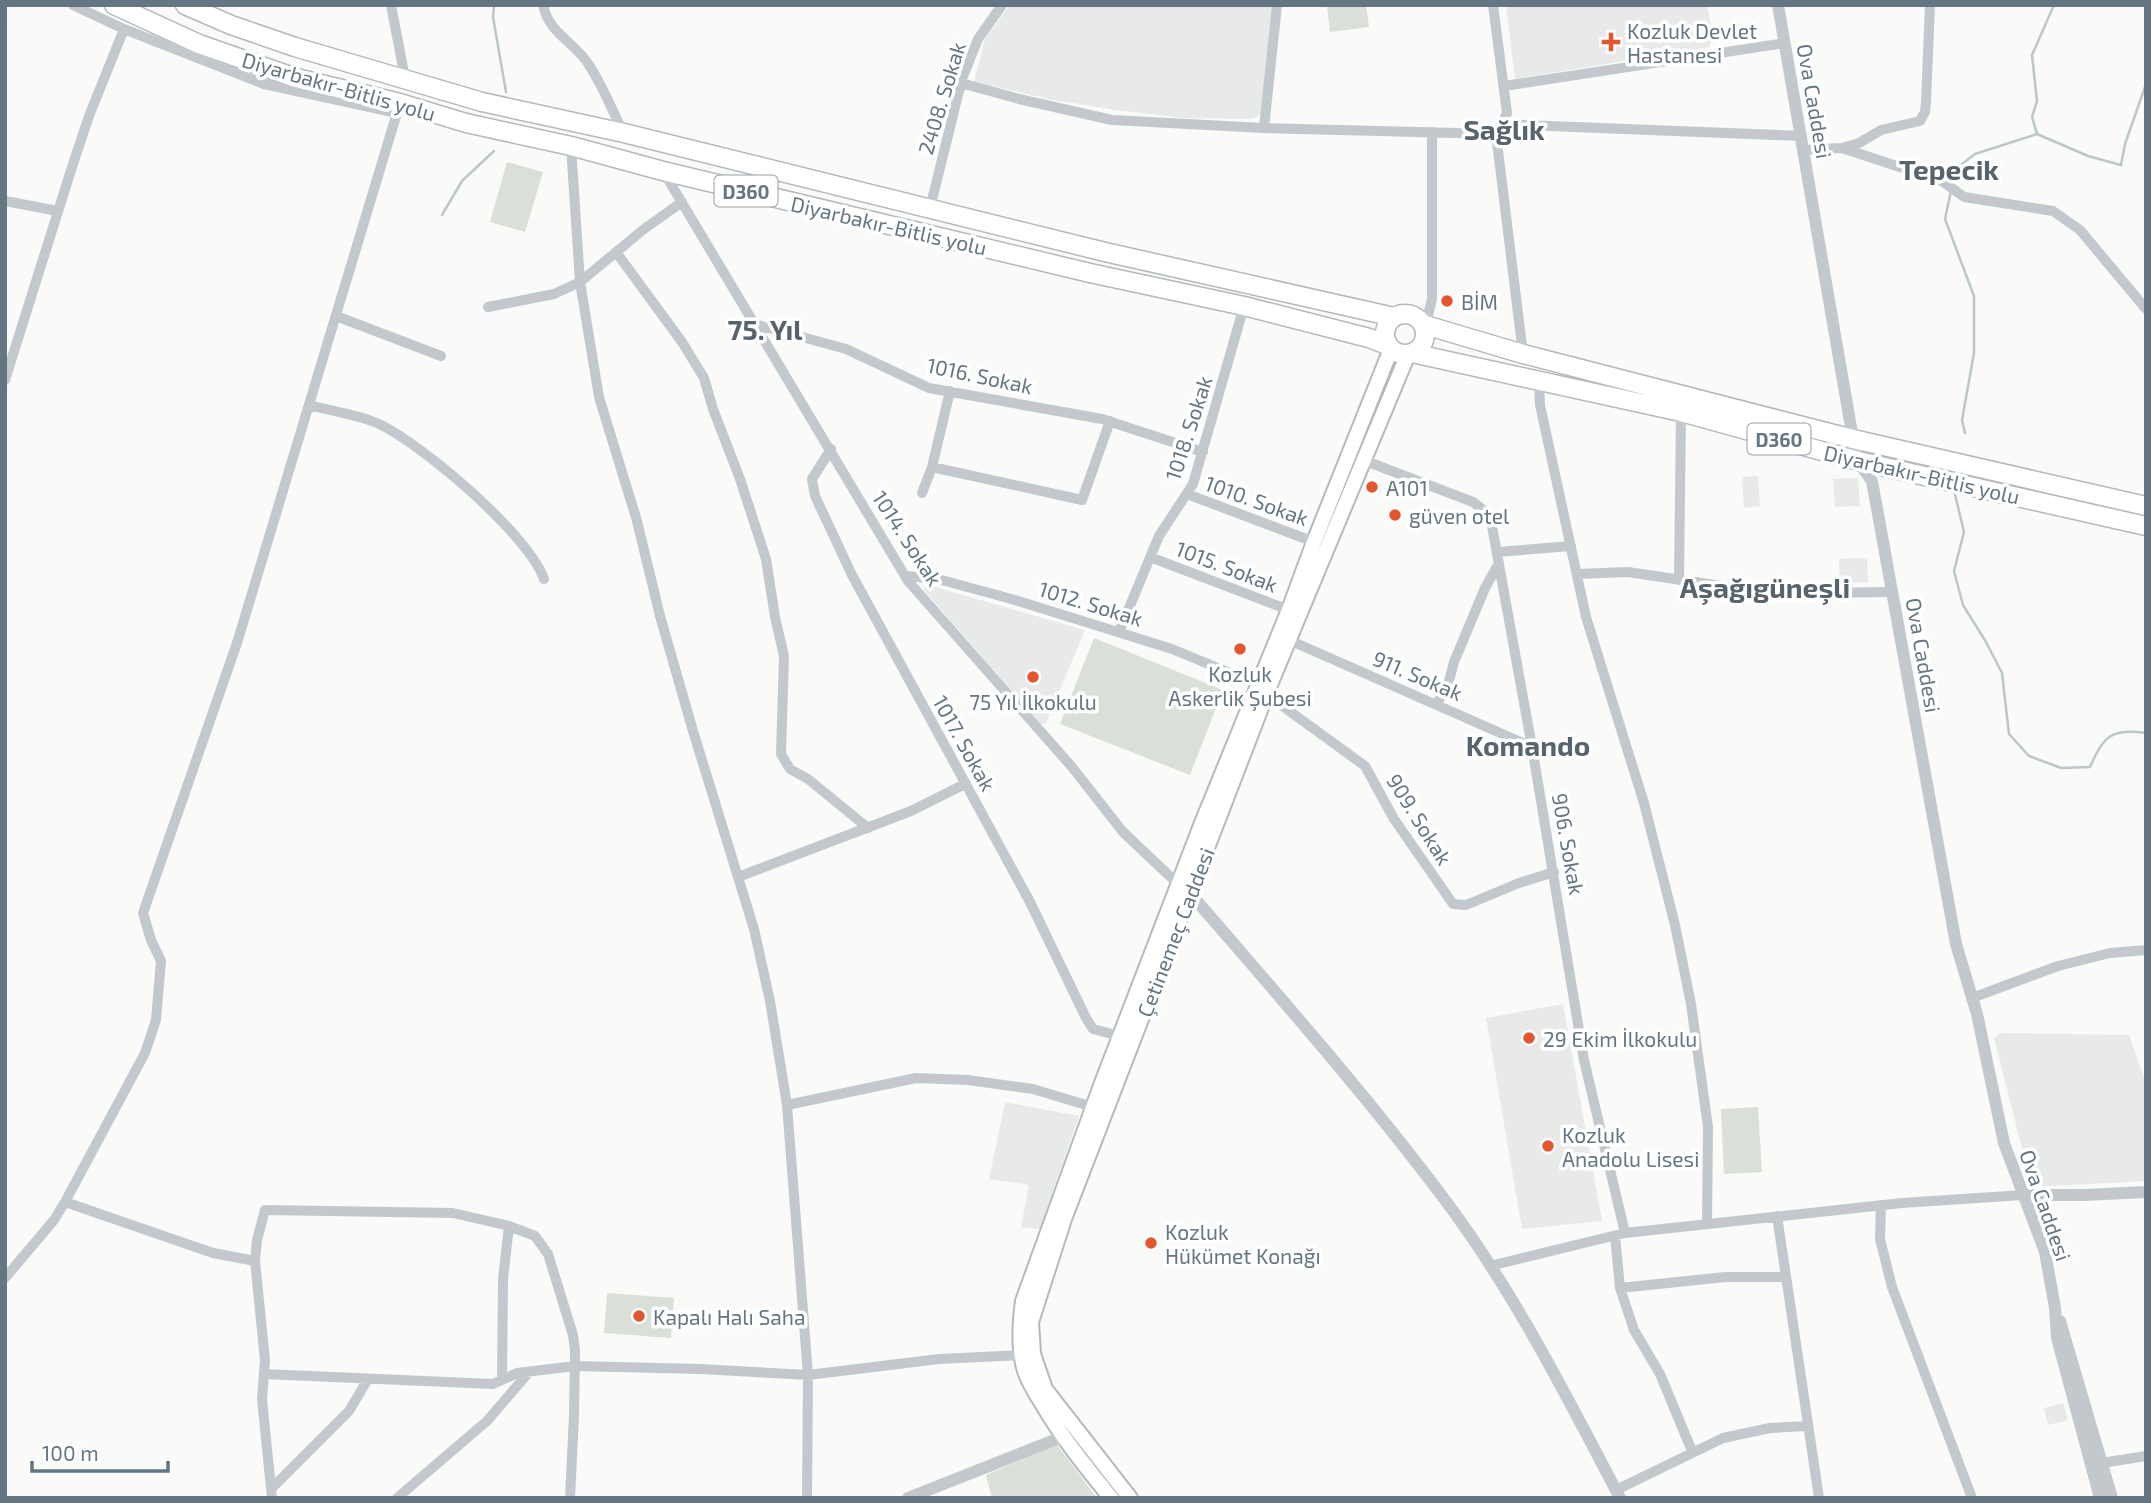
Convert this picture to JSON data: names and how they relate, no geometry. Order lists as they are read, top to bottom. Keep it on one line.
{"streets":{"highway":["Diyarbakır-Bitlis yolu","D360"],"main road":["Çetinemeç Caddesi"],"street":["2408. Sokak","Ova Caddesi","1016. Sokak","1018. Sokak","1010. Sokak","1014. Sokak","1015. Sokak","1012. Sokak","911. Sokak","1017. Sokak","909. Sokak","906. Sokak"]},"crossings":[["Diyarbakır-Bitlis yolu","2408. Sokak"],["Diyarbakır-Bitlis yolu","Ova Caddesi"],["Diyarbakır-Bitlis yolu","1018. Sokak"],["Diyarbakır-Bitlis yolu","1014. Sokak"],["Diyarbakır-Bitlis yolu","Çetinemeç Caddesi"],["1016. Sokak","1018. Sokak"],["1016. Sokak","1014. Sokak"],["1018. Sokak","1010. Sokak"],["1018. Sokak","1015. Sokak"],["1018. Sokak","1012. Sokak"],["1010. Sokak","Çetinemeç Caddesi"],["1014. Sokak","1012. Sokak"],["1014. Sokak","1017. Sokak"],["1014. Sokak","Çetinemeç Caddesi"],["1015. Sokak","Çetinemeç Caddesi"],["1012. Sokak","909. Sokak"],["1012. Sokak","Çetinemeç Caddesi"],["911. Sokak","906. Sokak"],["911. Sokak","Çetinemeç Caddesi"],["1017. Sokak","Çetinemeç Caddesi"],["909. Sokak","906. Sokak"],["909. Sokak","Çetinemeç Caddesi"],["906. Sokak","Çetinemeç Caddesi"]],"districts":["Sağlık","Tepecik","75. Yıl","Aşağıgüneşli","Komando"],"places":{"health":["Kozluk Devlet Hastanesi"],"other":["BİM","A101","güven otel","Kozluk Askerlik Şubesi","75 Yıl İlkokulu","29 Ekim İlkokulu","Kozluk Anadolu Lisesi","Kozluk Hükümet Konağı","Kapalı Halı Saha"]},"scale_bar":"100 m"}
